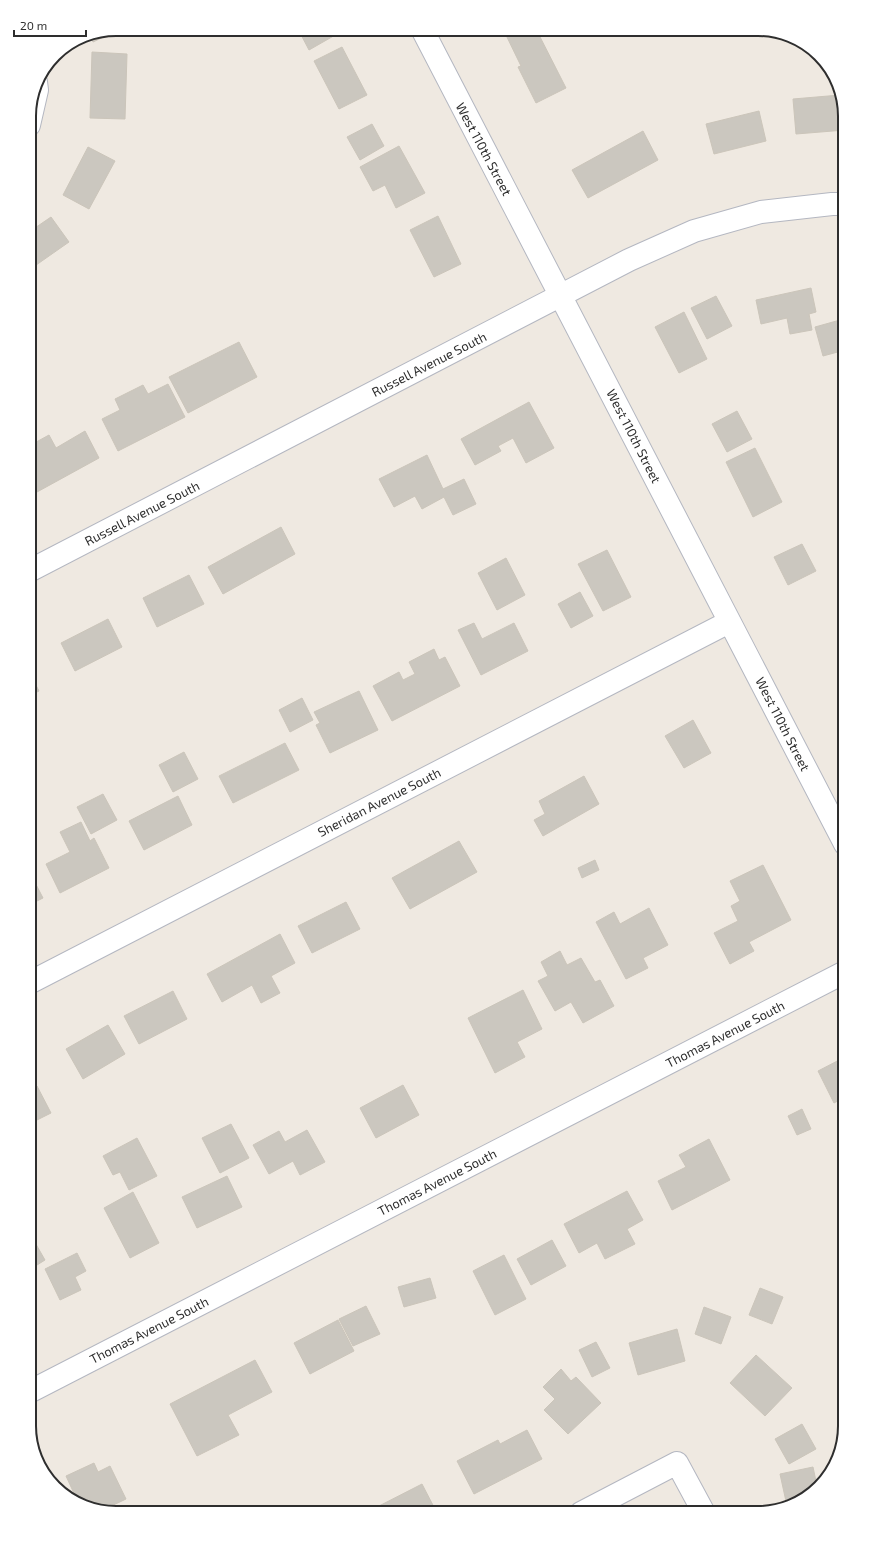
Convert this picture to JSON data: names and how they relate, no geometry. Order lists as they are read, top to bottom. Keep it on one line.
{"streets":{"street":["West 110th Street","Russell Avenue South","Sheridan Avenue South","Thomas Avenue South"]},"crossings":[["West 110th Street","Russell Avenue South"],["West 110th Street","Sheridan Avenue South"]],"scale_bar":"20 m"}
